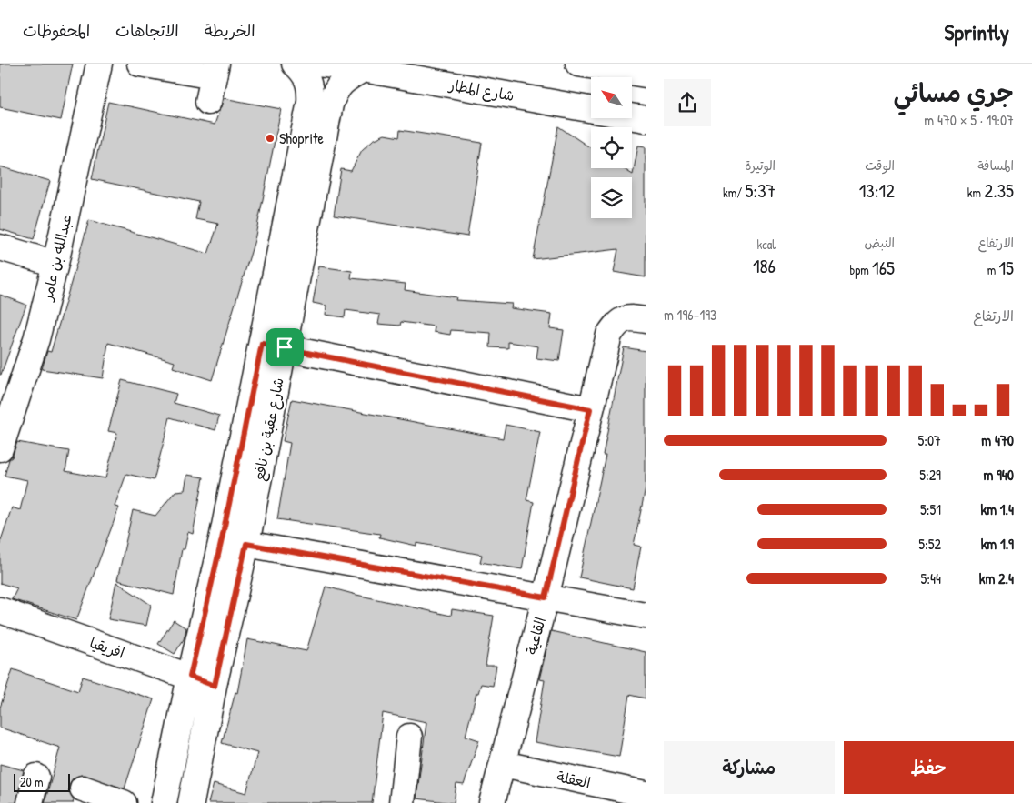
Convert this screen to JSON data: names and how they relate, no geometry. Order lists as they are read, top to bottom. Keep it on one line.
{"streets":{"main road":["شارع المطار","عبدالله بن عامر","شارع عقبة بن نافع","القاعية","افريقيا","العقلة"]},"crossings":[["شارع المطار","شارع عقبة بن نافع"],["شارع عقبة بن نافع","افريقيا"],["القاعية","العقلة"]],"places":["Shoprite"],"scale_bar":"20 m","north":"top left","page":{"header":"Sprintly","nav":["الخريطة","الاتجاهات","المحفوظات"],"heading":["جري مسائي","19:07 · 5 × 470 m"],"stats":[["المسافة","2.35 km"],["الوقت","13:12"],["الوتيرة","5:37 /km"],["الارتفاع","15 m"],["النبض","165 bpm"],["kcal","186"]],"chart":["الارتفاع","193–196 m"],"list":[{"name":"470 m","note":"5:07"},{"name":"940 m","note":"5:29"},{"name":"1.4 km","note":"5:51"},{"name":"1.9 km","note":"5:52"},{"name":"2.4 km","note":"5:44"}],"buttons":["حفظ","مشاركة"],"scale":"20 m"}}
